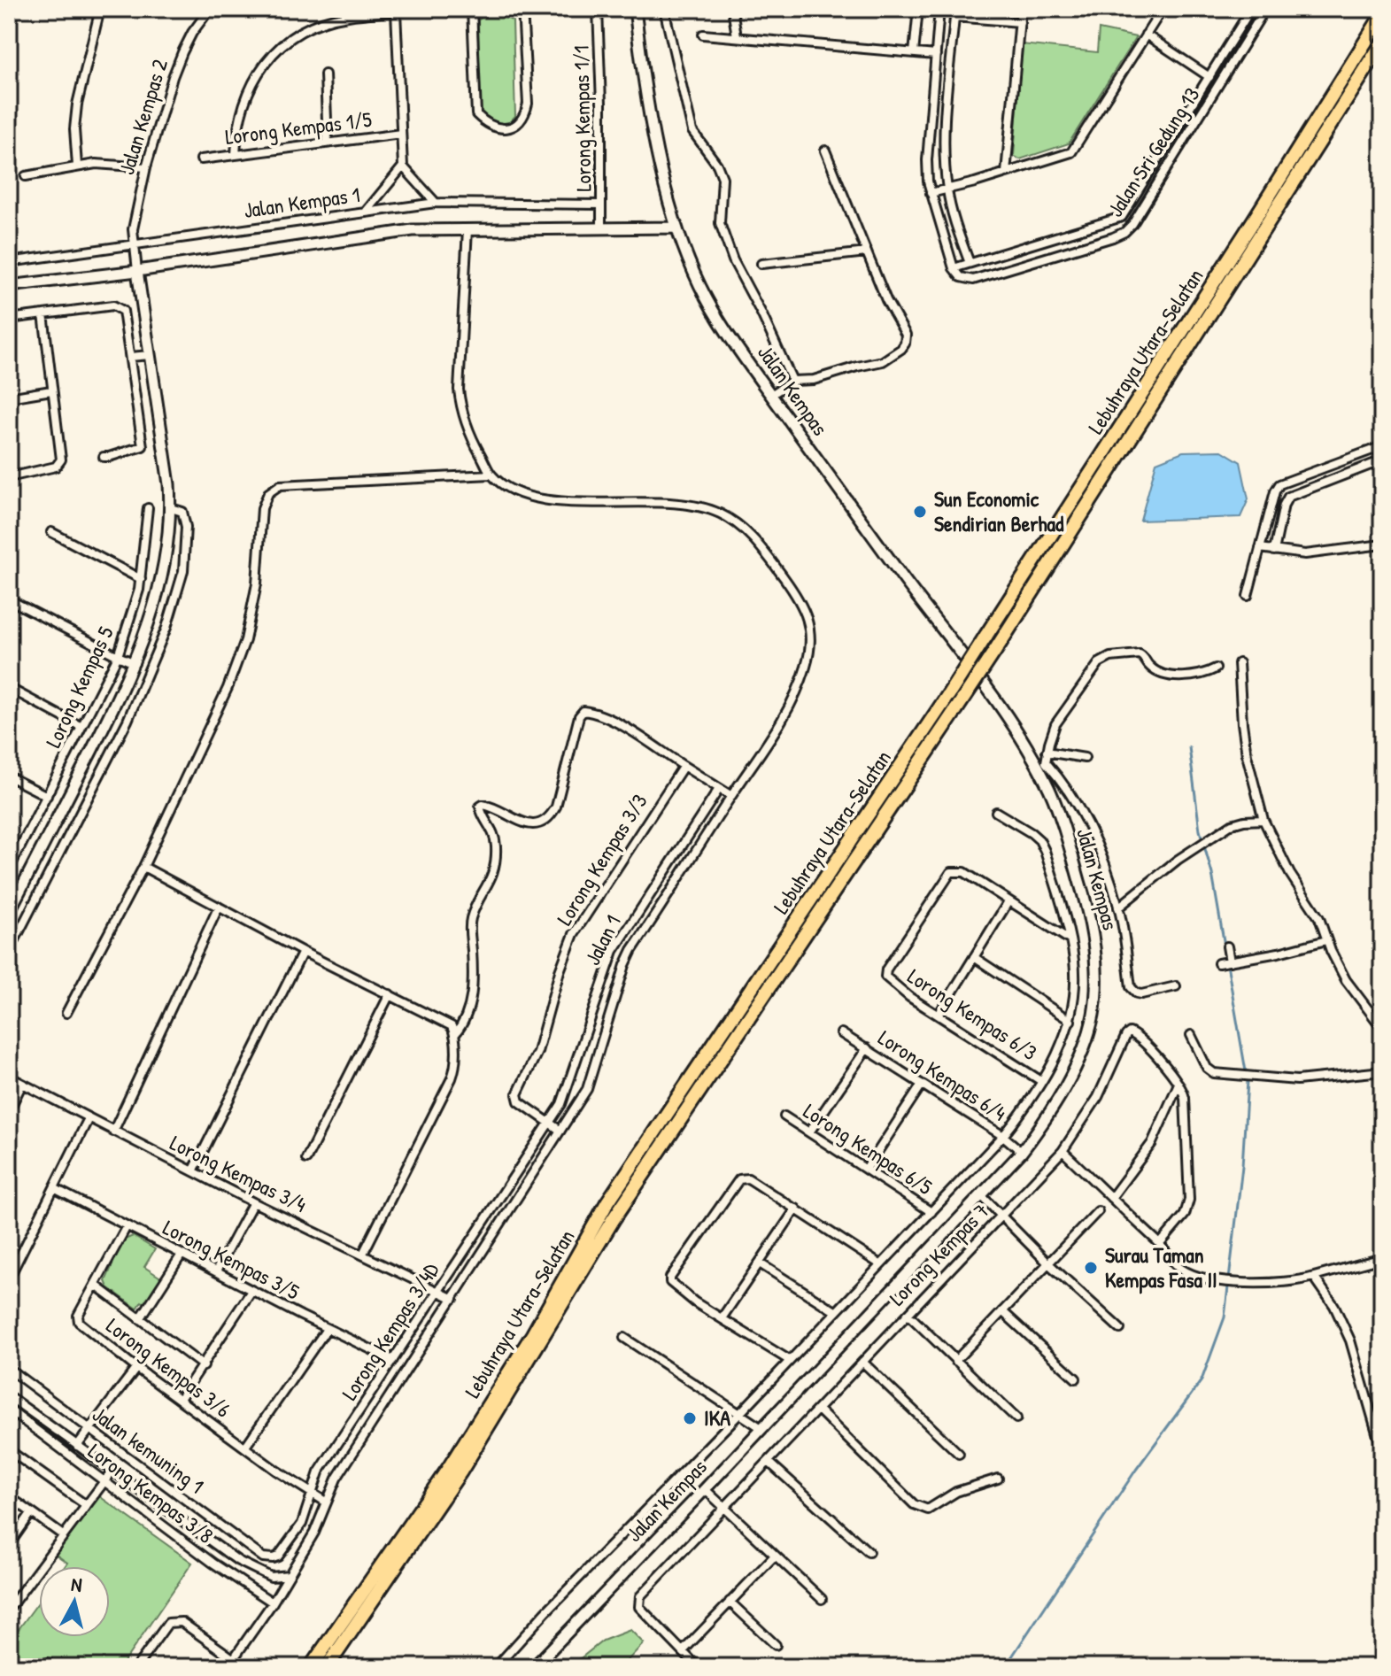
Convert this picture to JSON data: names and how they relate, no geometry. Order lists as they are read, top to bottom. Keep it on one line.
{"streets":{"highway":["Lebuhraya Utara–Selatan"],"main road":["Jalan Kempas"],"street":["Jalan Kempas 2","Lorong Kempas 1/1","Lorong Kempas 1/5","Jalan Sri Gedung 13","Jalan Kempas 1","Lorong Kempas 5","Lorong Kempas 3/3","Jalan 1","Lorong Kempas 6/3","Lorong Kempas 6/4","Lorong Kempas 6/5","Lorong Kempas 3/4","Lorong Kempas 7","Lorong Kempas 3/5","Lorong Kempas 3/4D","Lorong Kempas 3/6","Jalan kemuning 1","Lorong Kempas 3/8"]},"crossings":[["Jalan Kempas 2","Jalan Kempas 1"],["Lorong Kempas 1/1","Jalan Kempas 1"],["Jalan Kempas","Lorong Kempas 6/4"],["Lorong Kempas 3/3","Jalan 1"],["Lorong Kempas 3/3","Lorong Kempas 3/4D"],["Jalan 1","Lorong Kempas 3/4D"],["Lorong Kempas 3/4","Lorong Kempas 3/4D"],["Lorong Kempas 3/5","Lorong Kempas 3/4D"],["Lorong Kempas 3/5","Lorong Kempas 3/6"],["Lorong Kempas 3/4D","Lorong Kempas 3/6"],["Lorong Kempas 3/4D","Jalan kemuning 1"]],"places":["Sun Economic Sendirian Berhad","Surau Taman Kempas Fasa II","IKA"],"north":"top"}
